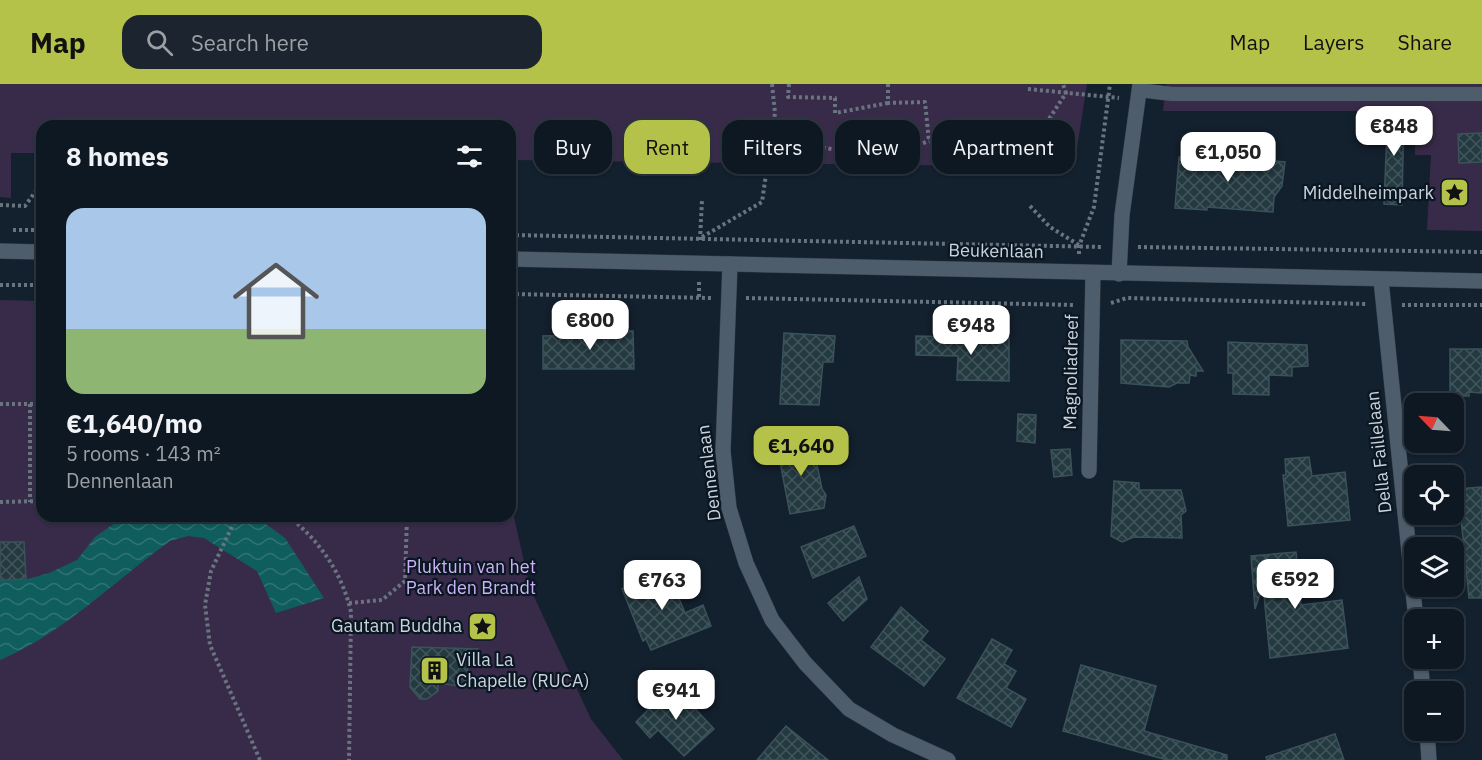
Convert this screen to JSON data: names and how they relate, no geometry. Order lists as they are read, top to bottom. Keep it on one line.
{"streets":{"street":["Beukenlaan","Magnoliadreef","Della Faillelaan","Dennenlaan"]},"crossings":[["Beukenlaan","Magnoliadreef"],["Beukenlaan","Della Faillelaan"],["Beukenlaan","Dennenlaan"]],"parks":["Pluktuin van het Park den Brandt"],"places":{"place":["Middelheimpark","Gautam Buddha"],"building":["Villa La Chapelle (RUCA)"]},"north":"top left","page":{"header":"Map","search":"Search here","nav":["Map","Layers","Share"],"price":["€848","€1,050","€800","€948","€1,640","€592","€763","€941"],"chip":["Buy","Rent","Filters","New","Apartment"],"heading":"8 homes","list":[{"name":"€1,640/mo","note":"5 rooms · 143 m² · Dennenlaan"}],"map_buttons":["+","−"]}}
